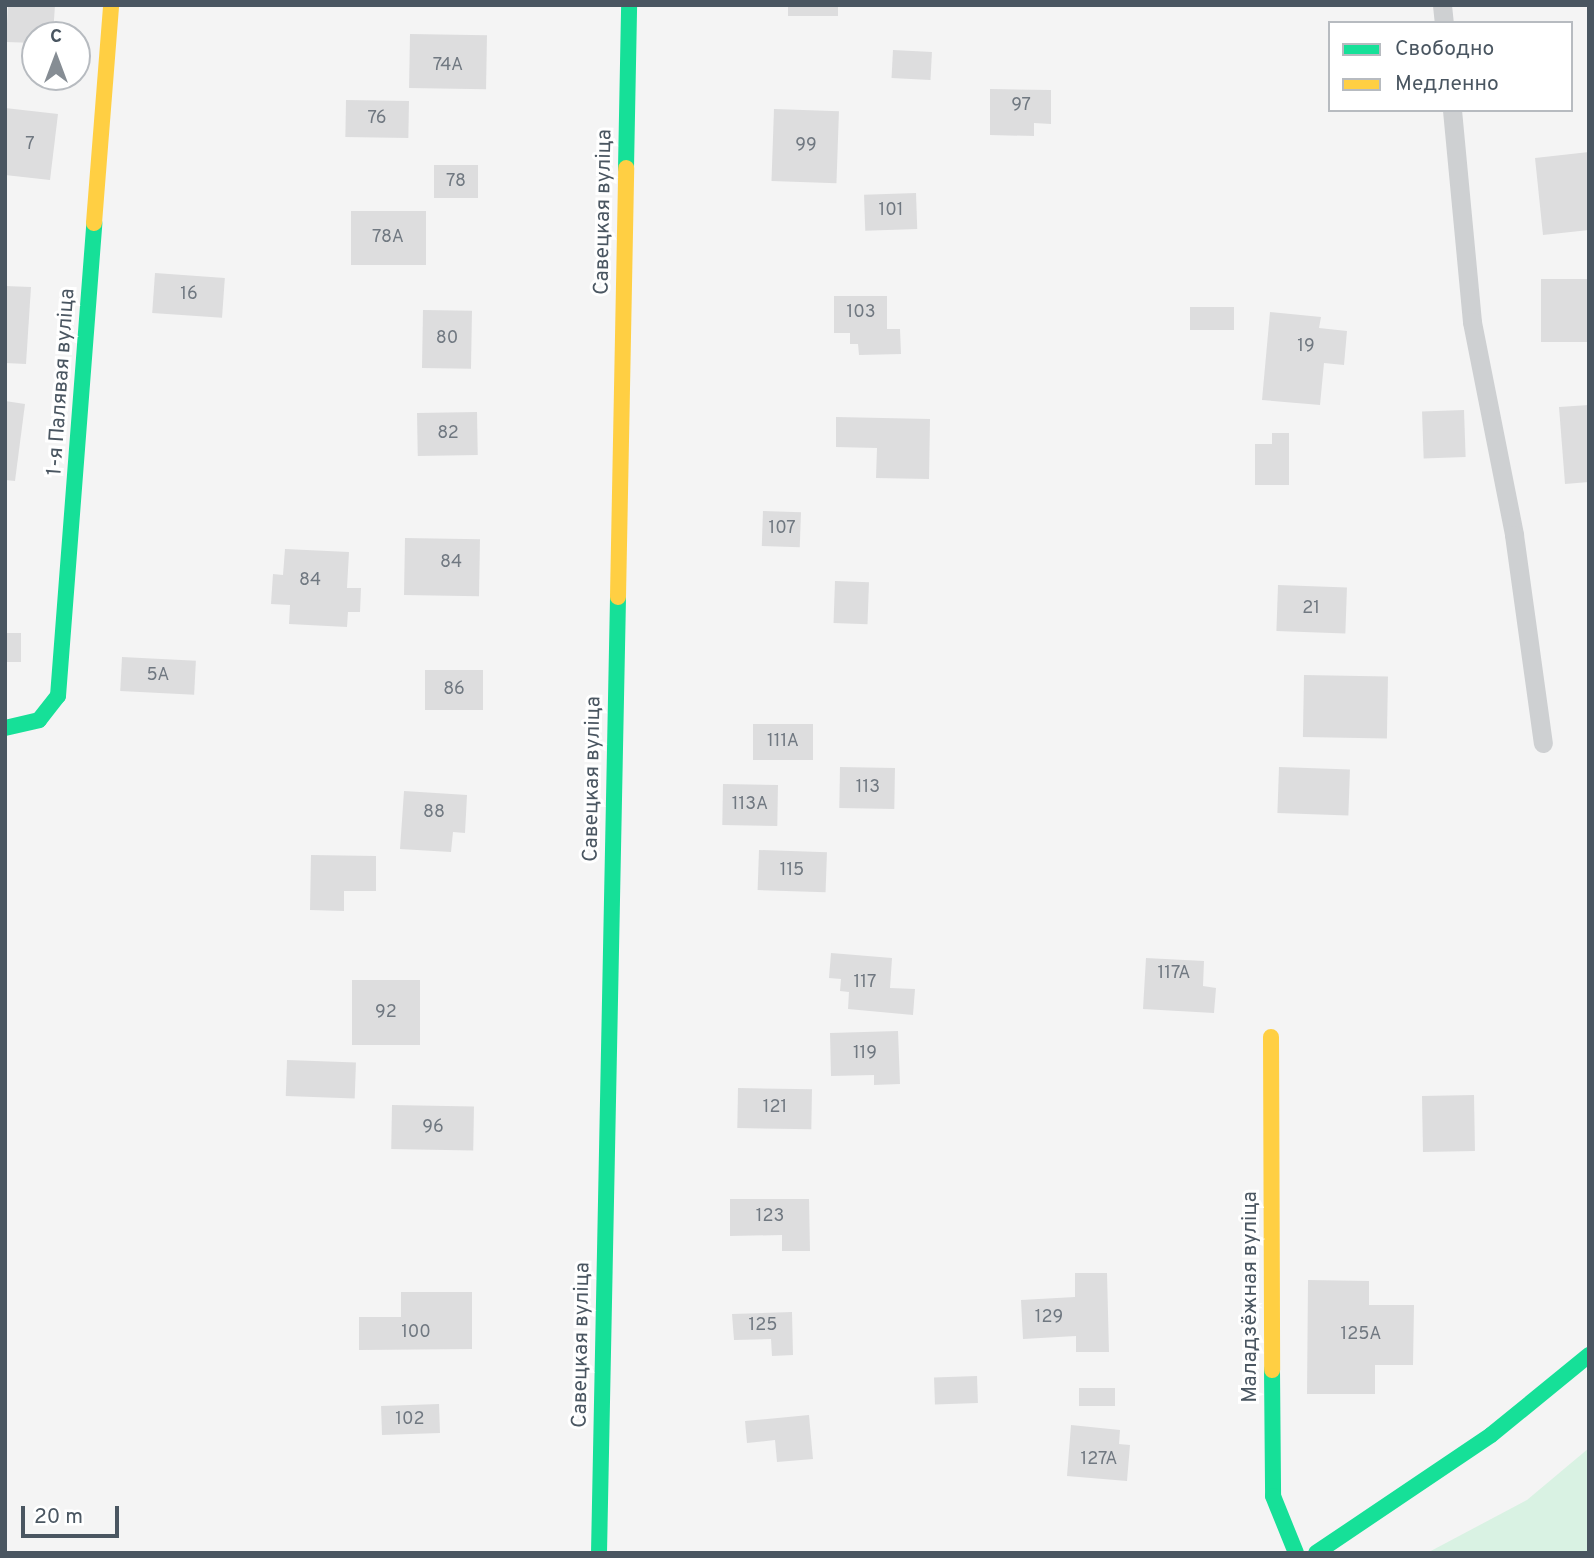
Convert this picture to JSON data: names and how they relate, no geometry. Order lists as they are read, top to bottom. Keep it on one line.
{"streets":{"street":["Савецкая вуліца","1-я Палявая вуліца","Маладзёжная вуліца"]},"house_numbers":["74А","97","76","7","99","78","101","78А","16","103","80","19","82","107","84","84","21","5А","86","111А","113","113А","88","115","117А","117","92","119","121","96","123","129","125","100","125А","102","127А"],"legend":["Свободно","Медленно"],"scale_bar":"20 m","north":"top"}
